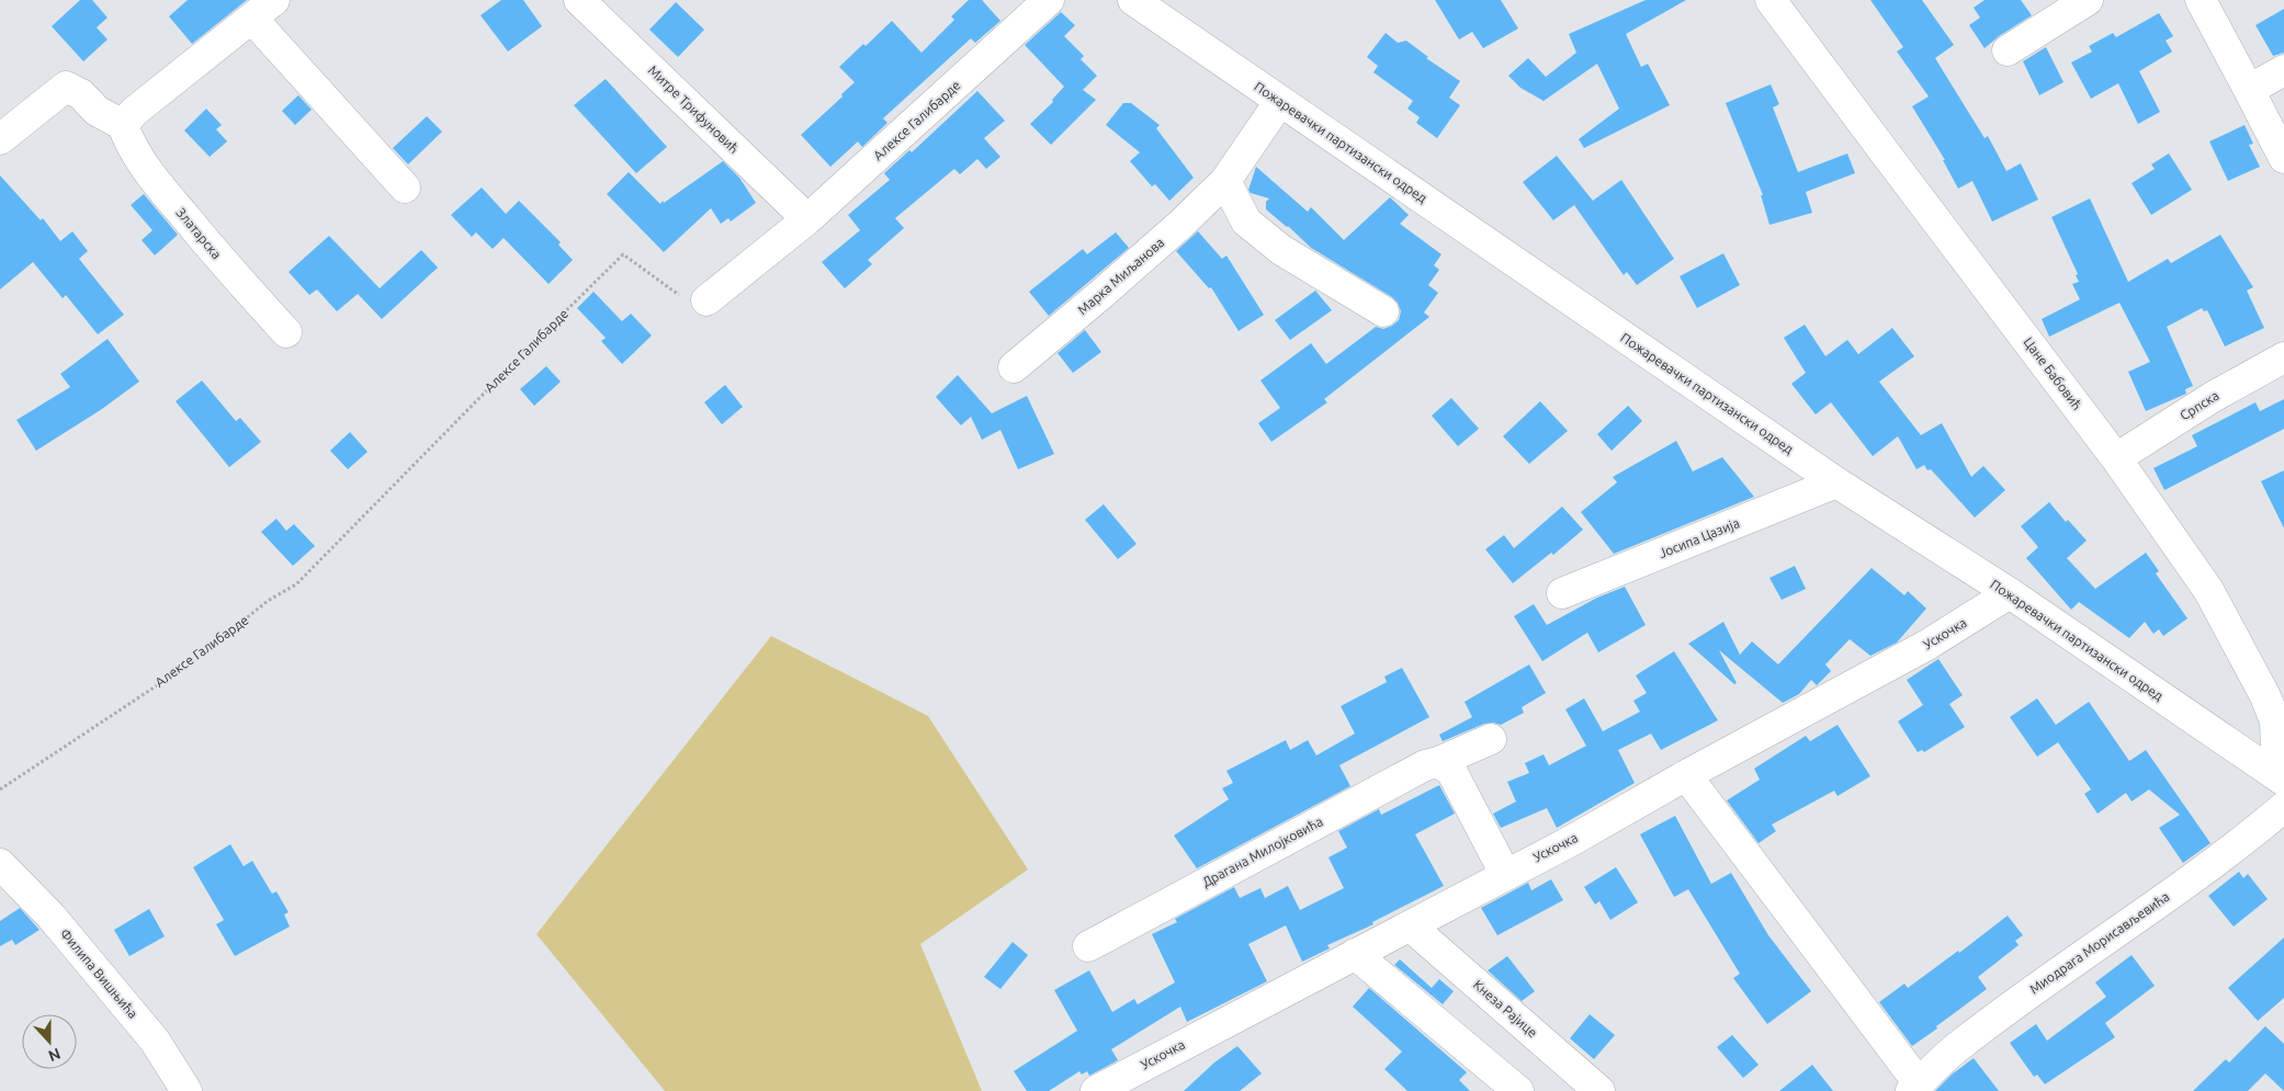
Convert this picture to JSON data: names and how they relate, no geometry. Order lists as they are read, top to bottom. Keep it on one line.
{"streets":{"street":["Митре Трифуновић","Алексе Галибарде","Пожаревачки партизански одред","Златарска","Марка Миљанова","Цане Бабовић","Српска","Јосипа Цазија","Ускочка","Драгана Милојковића","Миодрага Морисављевића","Филипа Вишњића","Кнеза Рајице"]},"crossings":[["Митре Трифуновић","Алексе Галибарде"],["Пожаревачки партизански одред","Марка Миљанова"],["Пожаревачки партизански одред","Цане Бабовић"],["Пожаревачки партизански одред","Јосипа Цазија"],["Пожаревачки партизански одред","Ускочка"],["Цане Бабовић","Српска"],["Ускочка","Миодрага Морисављевића"],["Ускочка","Кнеза Рајице"]],"north":"bottom"}
